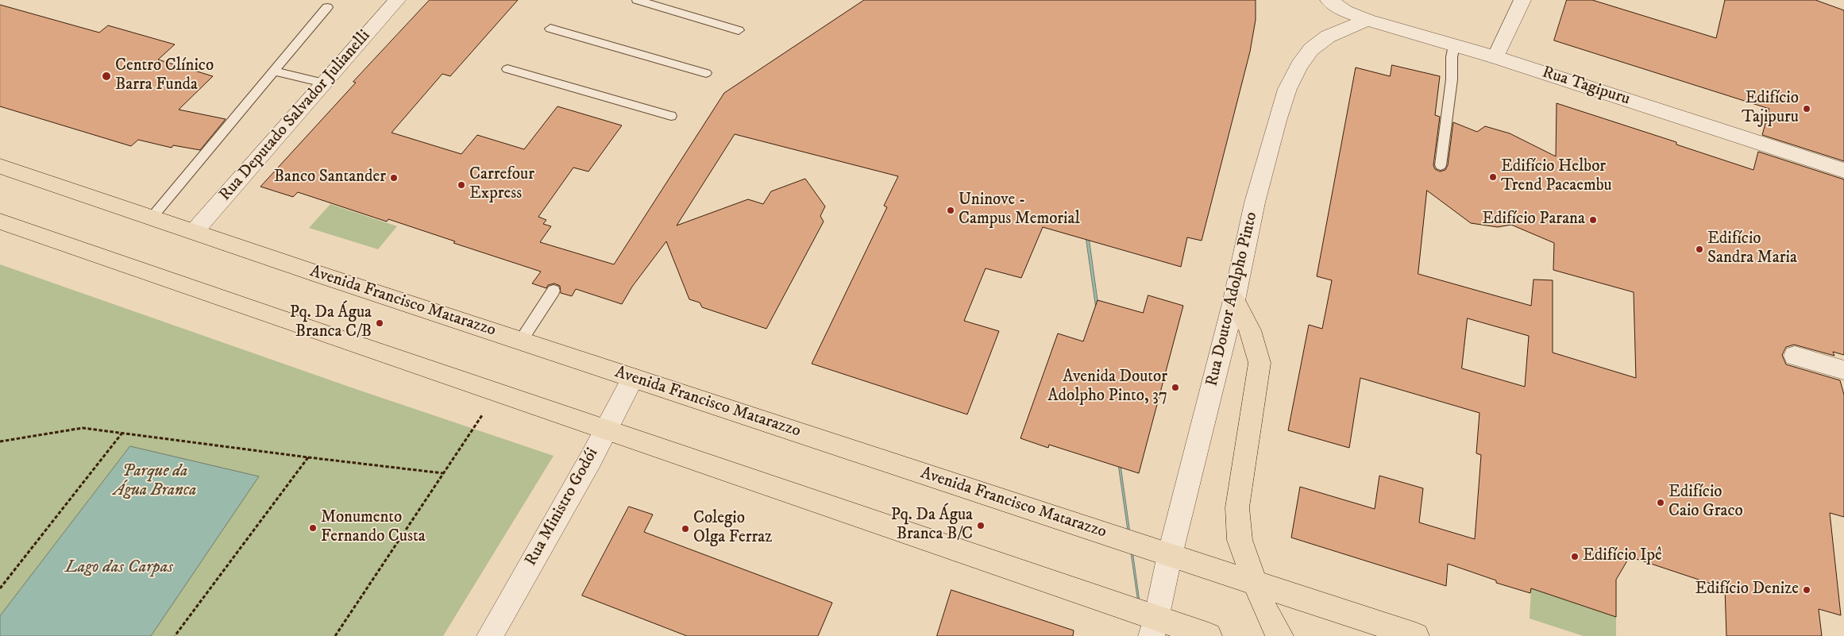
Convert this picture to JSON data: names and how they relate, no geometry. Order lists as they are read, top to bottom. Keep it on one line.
{"streets":{"main road":["Avenida Francisco Matarazzo"],"street":["Rua Tagipuru","Rua Deputado Salvador Julianelli","Rua Doutor Adolpho Pinto","Rua Ministro Godói"]},"crossings":[["Rua Tagipuru","Rua Doutor Adolpho Pinto"],["Rua Deputado Salvador Julianelli","Avenida Francisco Matarazzo"],["Rua Doutor Adolpho Pinto","Avenida Francisco Matarazzo"],["Avenida Francisco Matarazzo","Rua Ministro Godói"]],"water":["Lago das Carpas"],"parks":["Parque da Água Branca"],"places":["Centro Clínico Barra Funda","Edifício Tajipuru","Edifício Helbor Trend Pacaembu","Banco Santander","Carrefour Express","Uninove - Campus Memorial","Edifício Parana","Edifício Sandra Maria","Pq. Da Água Branca C/B","Avenida Doutor Adolpho Pinto, 37","Edifício Caio Graco","Pq. Da Água Branca B/C","Monumento Fernando Custa","Colegio Olga Ferraz","Edifício Ipê","Edifício Denize"]}
